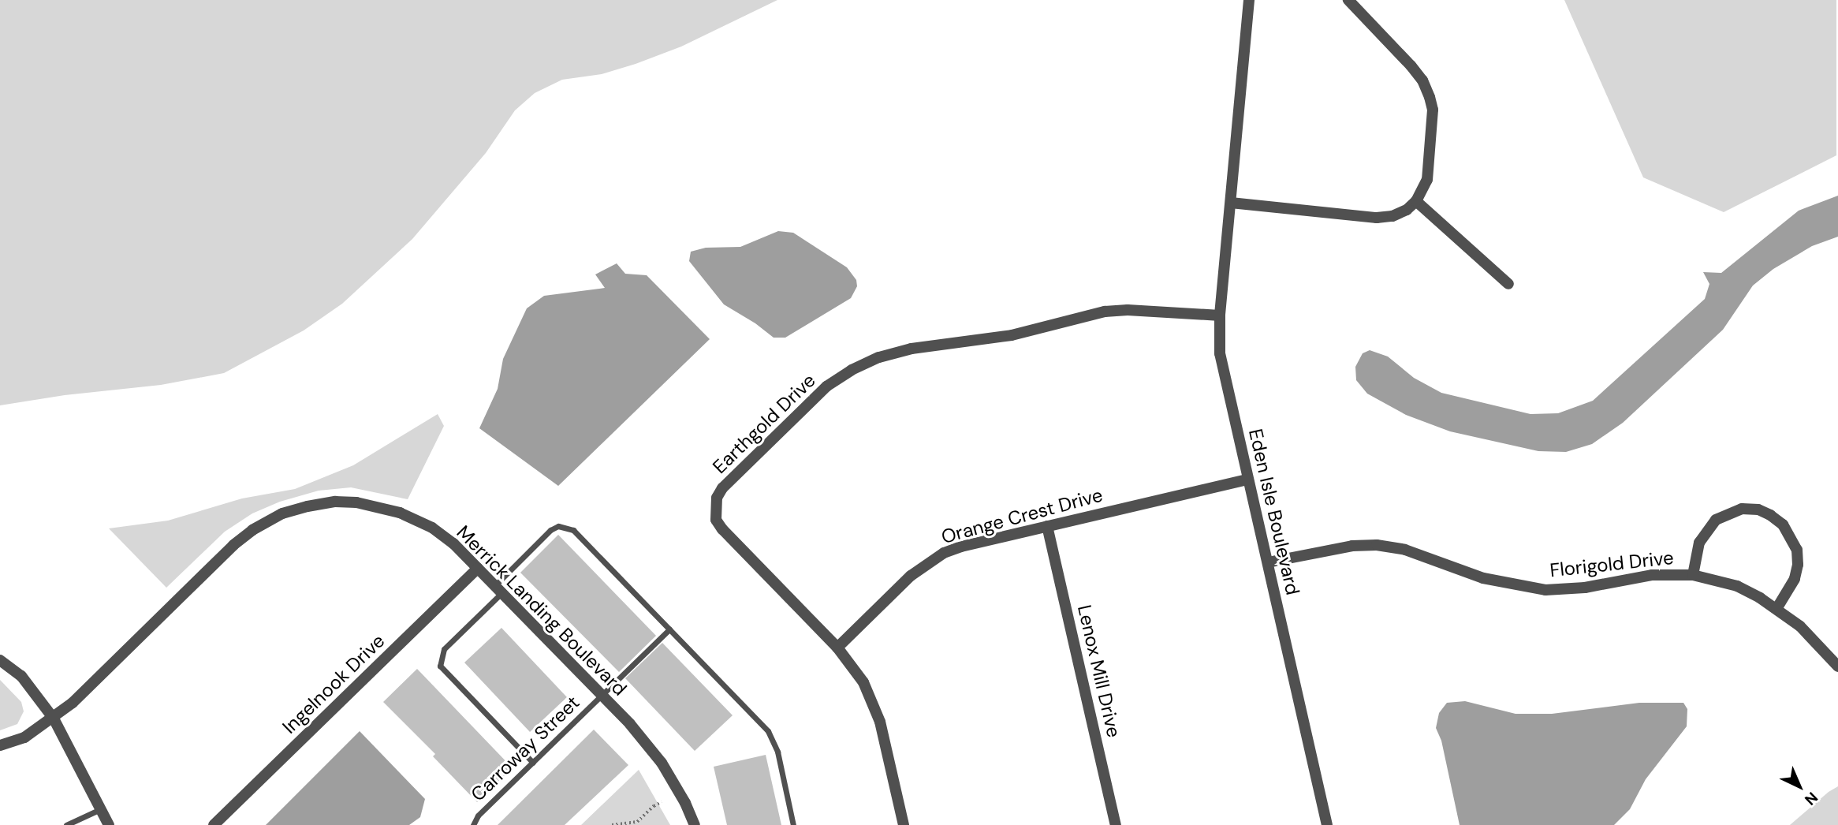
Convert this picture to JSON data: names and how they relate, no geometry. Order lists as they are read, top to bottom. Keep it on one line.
{"streets":{"street":["Earthgold Drive","Eden Isle Boulevard","Orange Crest Drive","Florigold Drive","Merrick Landing Boulevard","Lenox Mill Drive","Ingelnook Drive"],"lane":["Carroway Street"]},"crossings":[["Earthgold Drive","Eden Isle Boulevard"],["Earthgold Drive","Orange Crest Drive"],["Eden Isle Boulevard","Orange Crest Drive"],["Eden Isle Boulevard","Florigold Drive"],["Orange Crest Drive","Lenox Mill Drive"],["Merrick Landing Boulevard","Ingelnook Drive"],["Merrick Landing Boulevard","Carroway Street"]],"north":"bottom right"}
